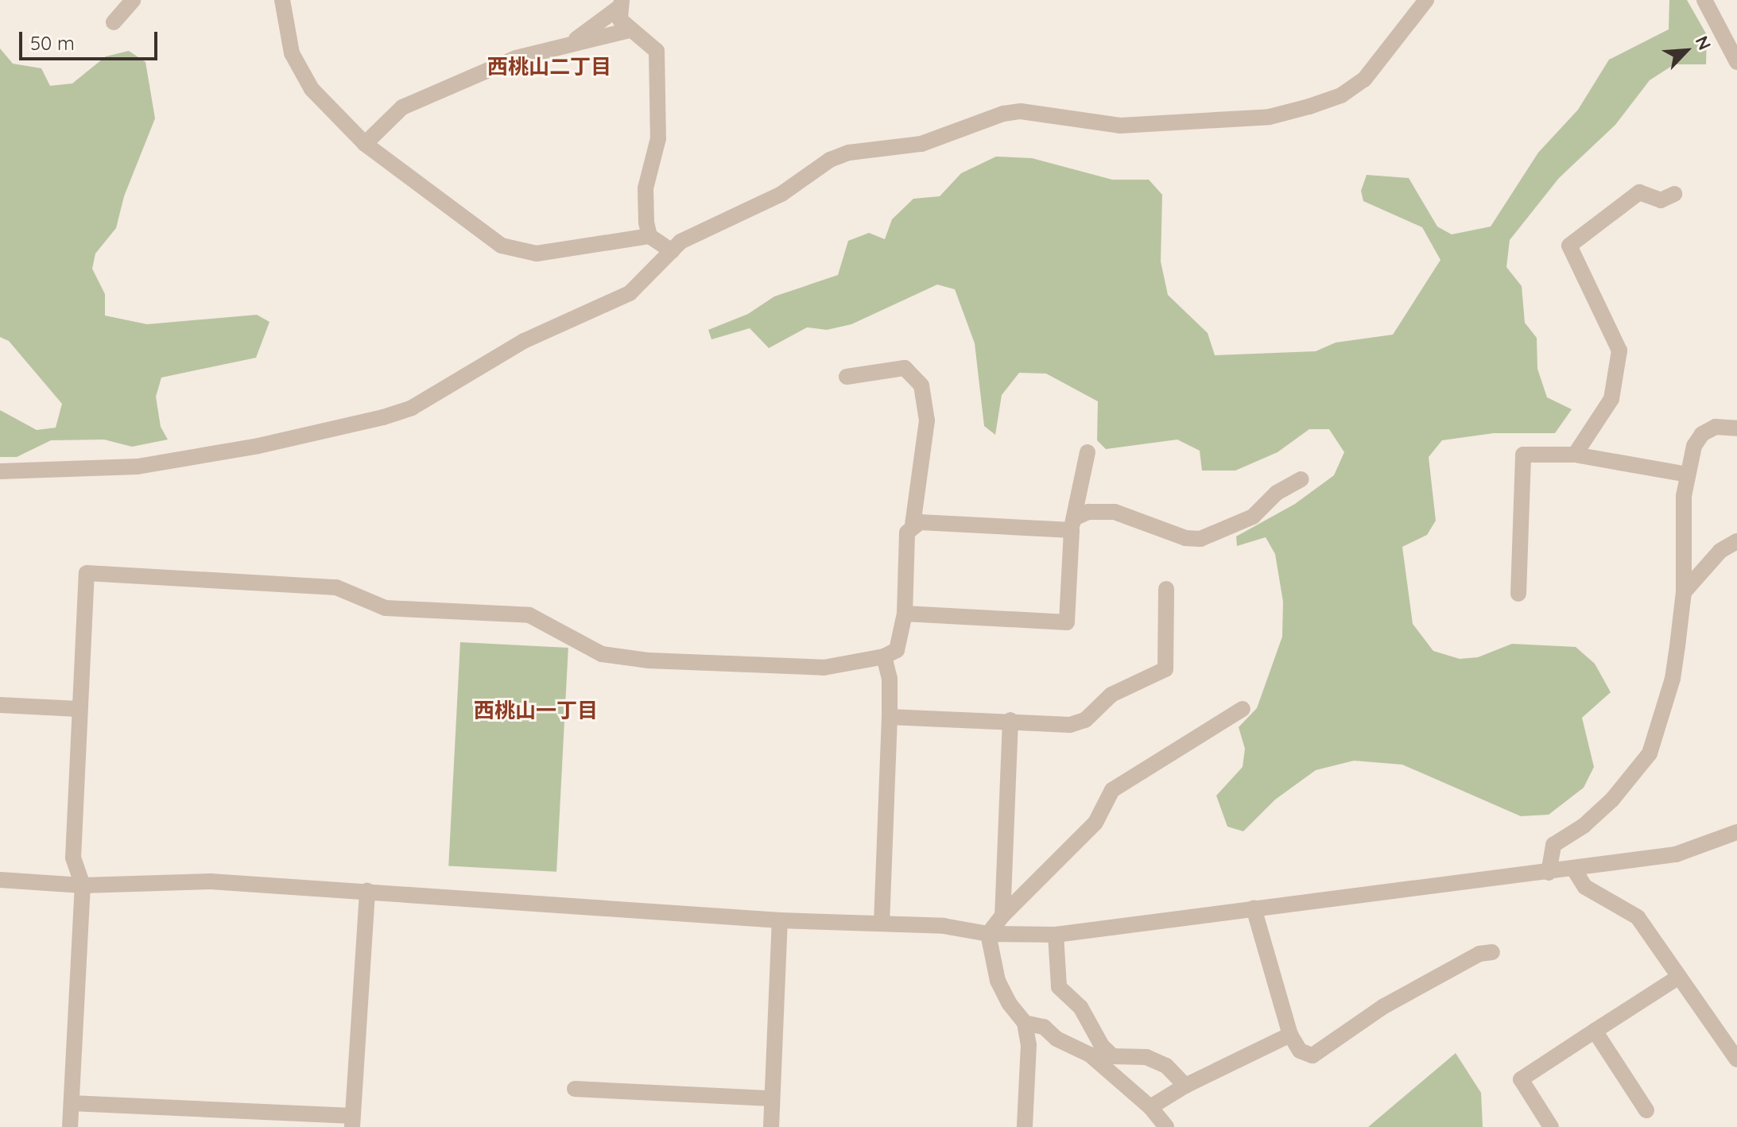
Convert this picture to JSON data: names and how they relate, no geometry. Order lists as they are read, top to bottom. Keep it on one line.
{"districts":["西桃山二丁目","西桃山一丁目"],"scale_bar":"50 m","north":"top right"}
